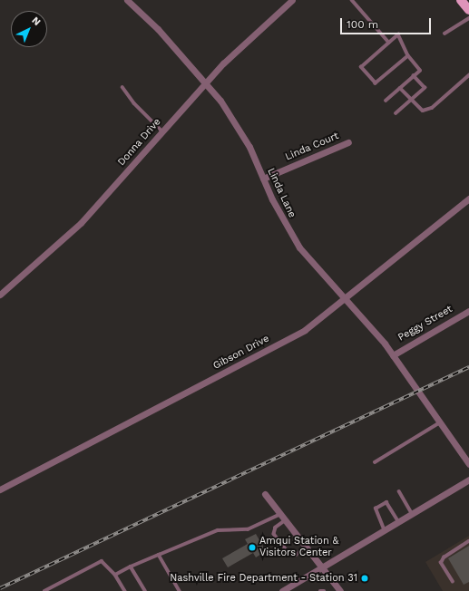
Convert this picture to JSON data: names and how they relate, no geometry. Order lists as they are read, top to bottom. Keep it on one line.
{"streets":{"street":["Donna Drive","Linda Court","Linda Lane","Peggy Street","Gibson Drive"]},"crossings":[["Donna Drive","Linda Lane"],["Linda Court","Linda Lane"],["Linda Lane","Peggy Street"],["Linda Lane","Gibson Drive"]],"places":["Amqui Station & Visitors Center","Nashville Fire Department - Station 31"],"scale_bar":"100 m","north":"top right"}
